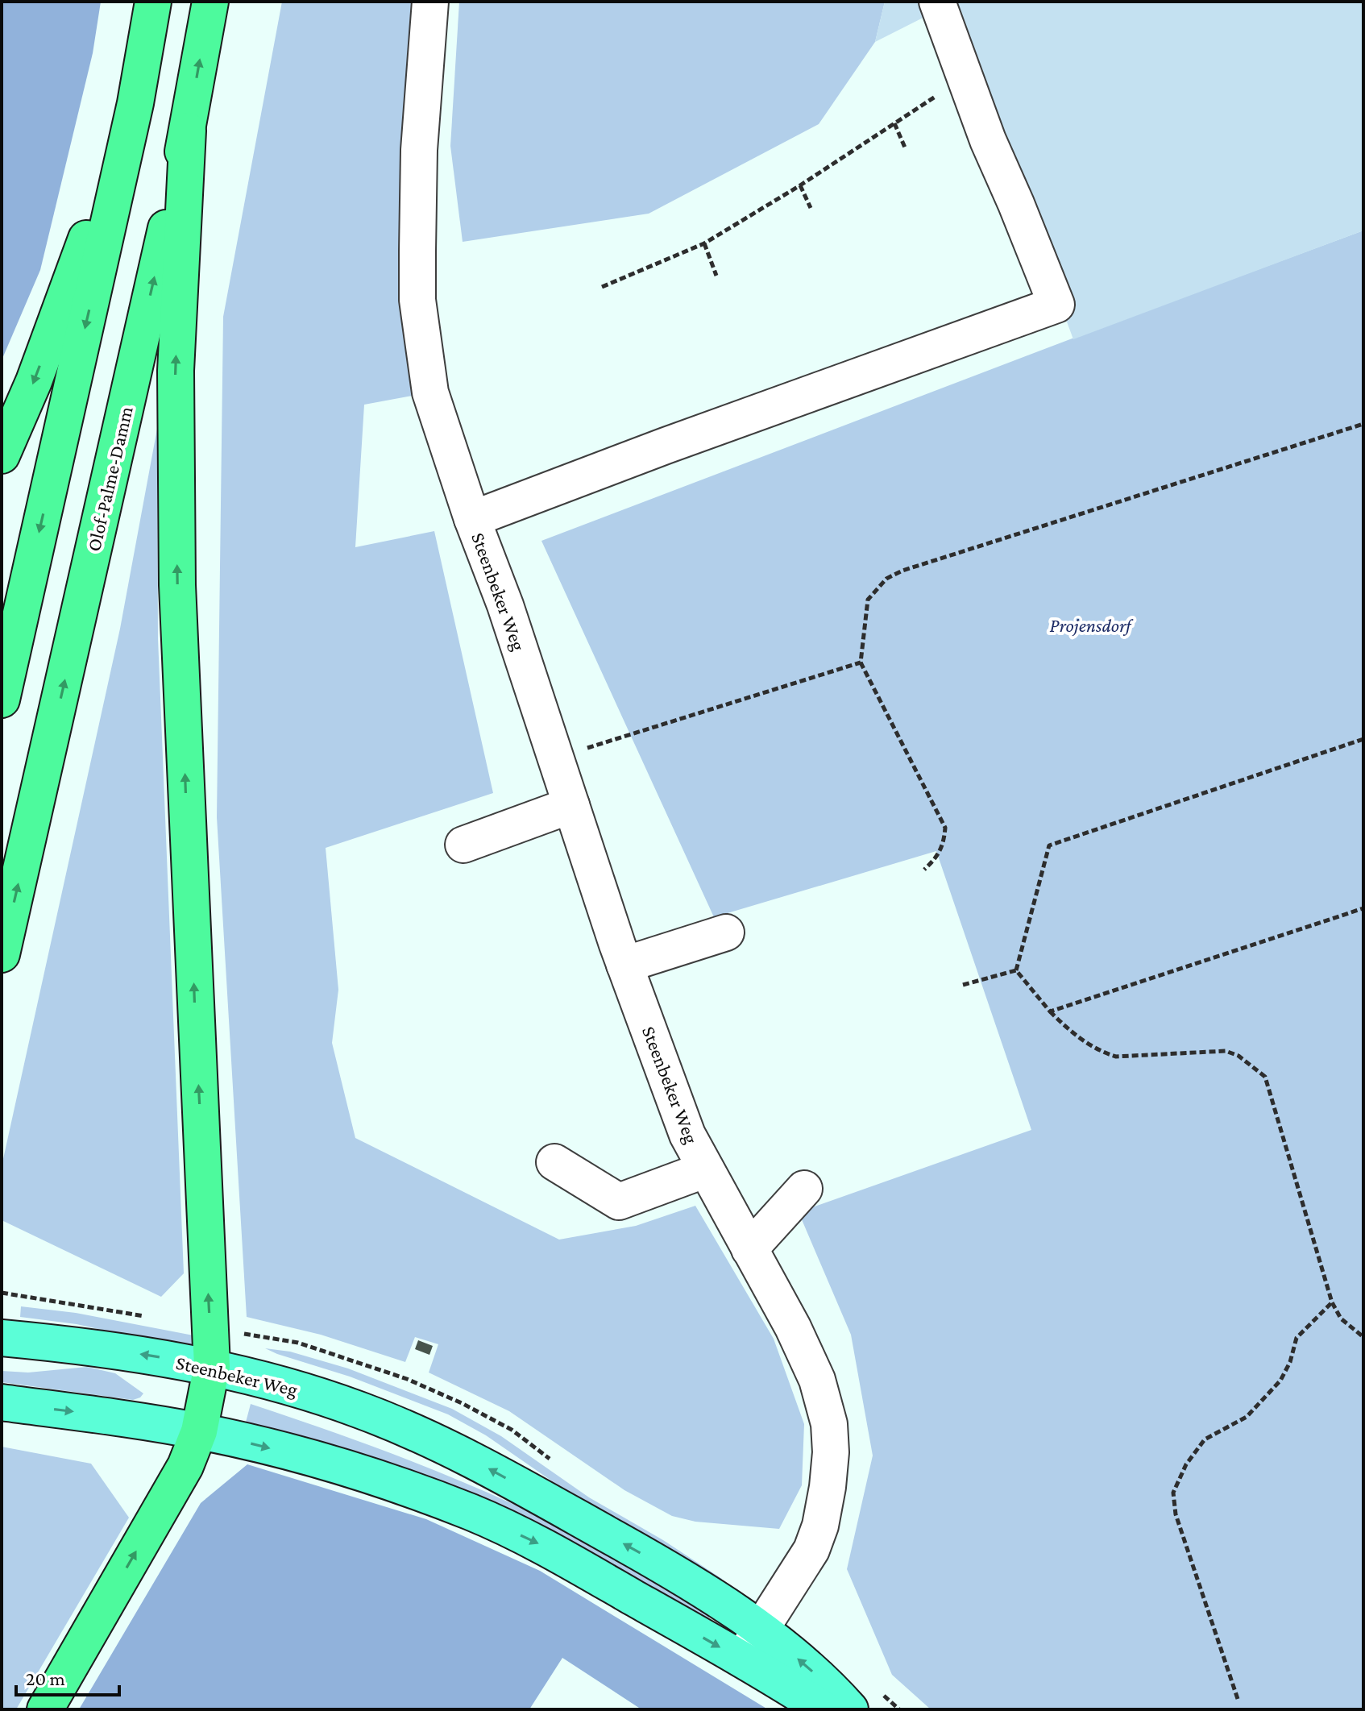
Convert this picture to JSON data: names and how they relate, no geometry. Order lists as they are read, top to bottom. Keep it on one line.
{"streets":{"highway":["Olof-Palme-Damm"],"main road":["Steenbeker Weg"]},"parks":["Projensdorf"],"scale_bar":"20 m"}
